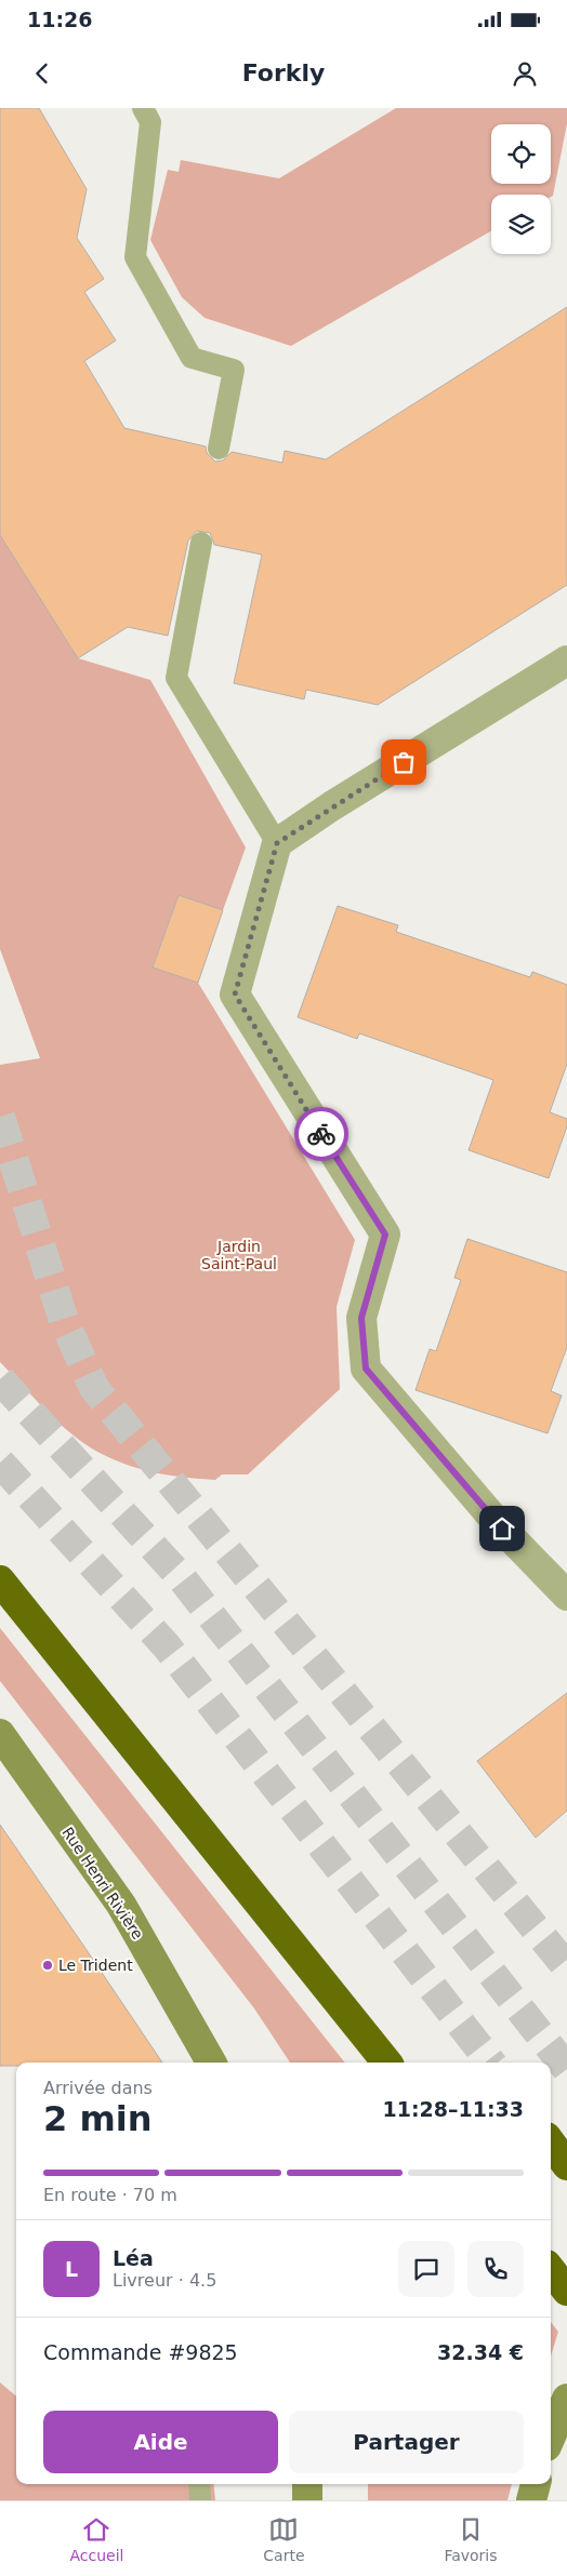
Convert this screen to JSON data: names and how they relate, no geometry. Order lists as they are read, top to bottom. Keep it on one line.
{"streets":{"street":["Rue Henri Rivière"]},"parks":["Jardin Saint-Paul"],"places":["Le Trident"],"page":{"status":"11:26","header":"Forkly","heading":["2 min","Arrivée dans","11:28–11:33"],"panel":["Léa","Livreur · 4.5","Commande #9825","32.34 €"],"bar":"En route · 70 m","round":"L","buttons":["Aide","Partager"],"tabs":["Accueil","Carte","Favoris"]}}
